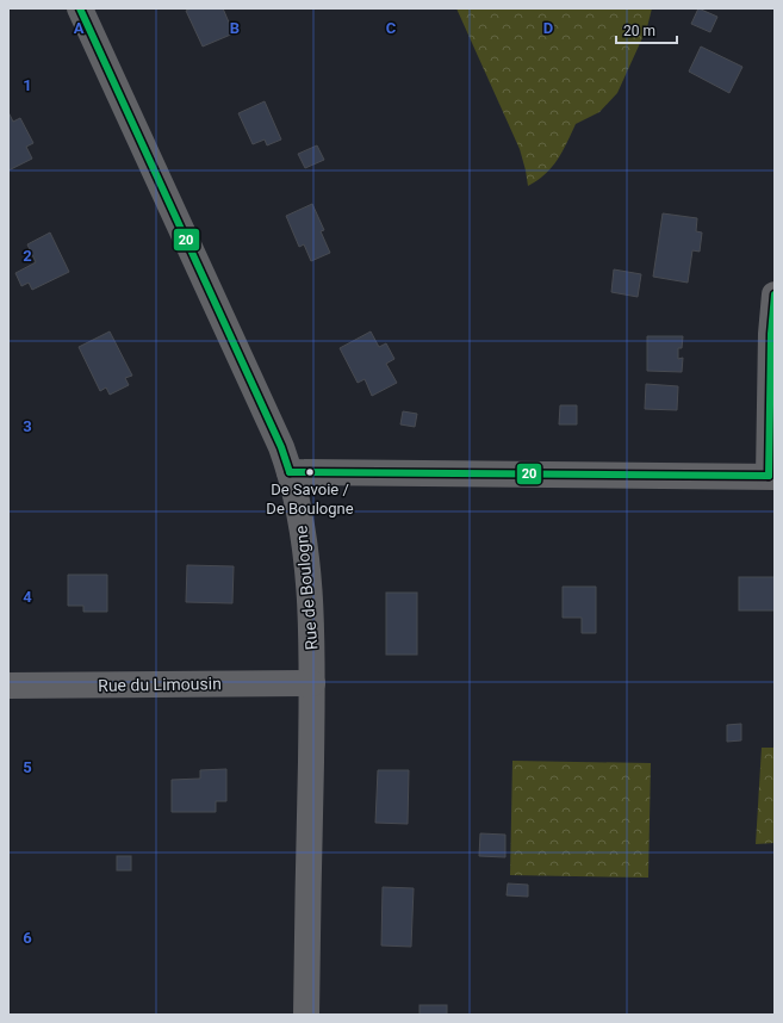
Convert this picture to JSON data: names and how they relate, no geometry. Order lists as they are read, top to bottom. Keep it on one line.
{"streets":{"street":["Rue de Boulogne","Rue du Limousin"]},"crossings":[["Rue de Boulogne","Rue du Limousin"]],"places":["De Savoie / De Boulogne"],"lines":["transit line 20"],"scale_bar":"20 m","grid":{"columns":["A","B","C","D"],"rows":["1","2","3","4","5","6"]}}
